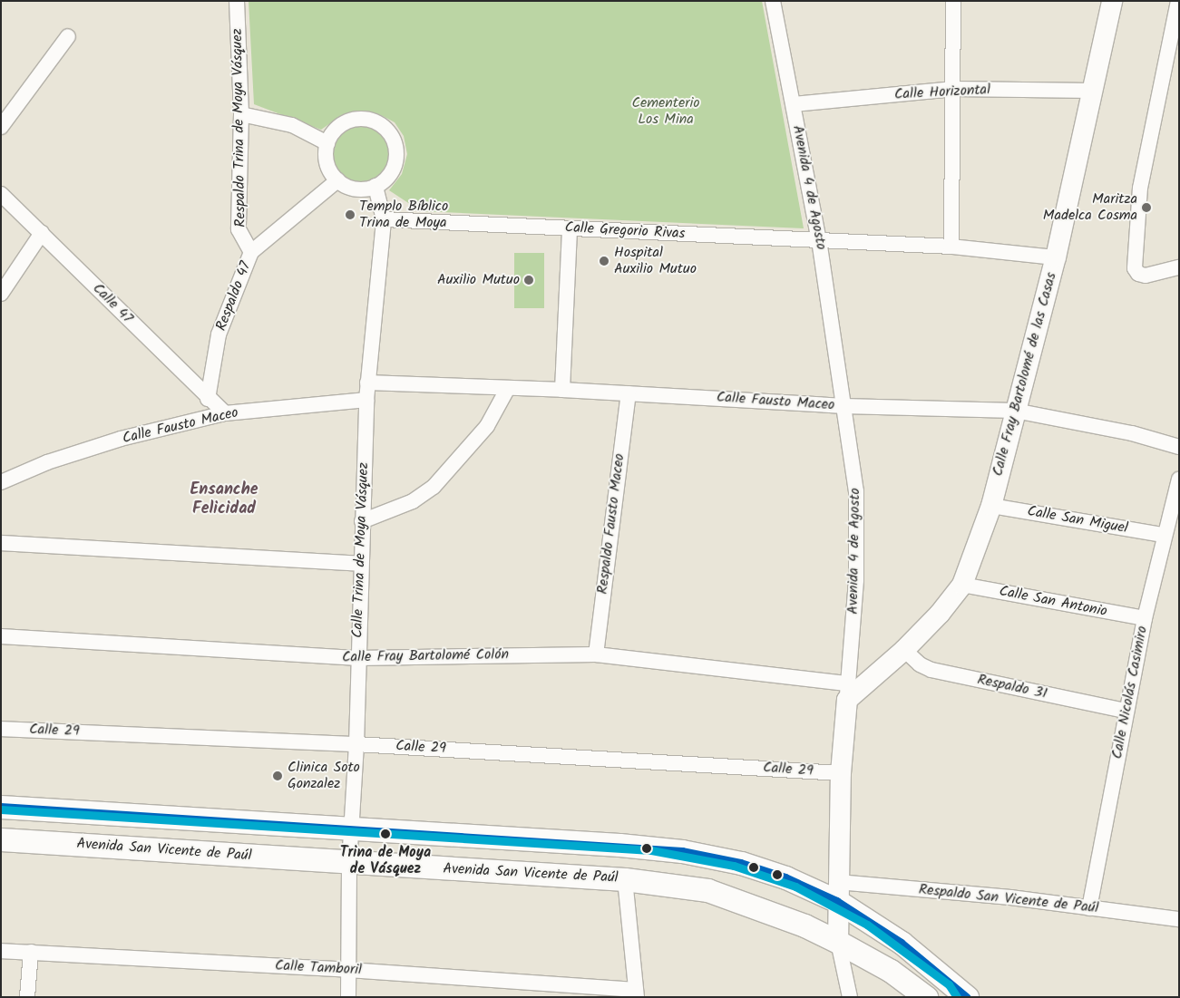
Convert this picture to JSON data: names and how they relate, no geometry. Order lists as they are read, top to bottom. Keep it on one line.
{"streets":{"main road":["Avenida 4 de Agosto","Calle Fray Bartolomé de las Casas","Avenida San Vicente de Paúl"],"street":["Calle Horizontal","Respaldo Trina de Moya Vásquez","Calle Gregorio Rivas","Respaldo 47","Calle 47","Calle Fausto Maceo","Calle San Miguel","Respaldo Fausto Maceo","Calle Trina de Moya Vásquez","Calle San Antonio","Calle Fray Bartolomé Colón","Respaldo 31","Calle Nicolás Casimiro","Calle 29","Respaldo San Vicente de Paúl","Calle Tamboril"]},"crossings":[["Calle Horizontal","Avenida 4 de Agosto"],["Calle Horizontal","Calle Fray Bartolomé de las Casas"],["Respaldo Trina de Moya Vásquez","Respaldo 47"],["Avenida 4 de Agosto","Calle Gregorio Rivas"],["Avenida 4 de Agosto","Calle Fray Bartolomé de las Casas"],["Avenida 4 de Agosto","Calle Fausto Maceo"],["Avenida 4 de Agosto","Calle Fray Bartolomé Colón"],["Avenida 4 de Agosto","Calle 29"],["Avenida 4 de Agosto","Avenida San Vicente de Paúl"],["Avenida 4 de Agosto","Respaldo San Vicente de Paúl"],["Calle Gregorio Rivas","Calle Fray Bartolomé de las Casas"],["Calle Gregorio Rivas","Calle Trina de Moya Vásquez"],["Respaldo 47","Calle 47"],["Respaldo 47","Calle Trina de Moya Vásquez"],["Calle 47","Calle Fausto Maceo"],["Calle Fray Bartolomé de las Casas","Calle Fausto Maceo"],["Calle Fray Bartolomé de las Casas","Calle San Miguel"],["Calle Fray Bartolomé de las Casas","Calle San Antonio"],["Calle Fray Bartolomé de las Casas","Calle Fray Bartolomé Colón"],["Calle Fray Bartolomé de las Casas","Respaldo 31"],["Calle Fausto Maceo","Respaldo Fausto Maceo"],["Calle Fausto Maceo","Calle Trina de Moya Vásquez"],["Calle San Miguel","Calle Nicolás Casimiro"],["Respaldo Fausto Maceo","Calle Fray Bartolomé Colón"],["Calle Trina de Moya Vásquez","Calle Fray Bartolomé Colón"],["Calle Trina de Moya Vásquez","Calle 29"],["Calle Trina de Moya Vásquez","Avenida San Vicente de Paúl"],["Calle Trina de Moya Vásquez","Calle Tamboril"],["Calle San Antonio","Calle Nicolás Casimiro"],["Respaldo 31","Calle Nicolás Casimiro"],["Calle Nicolás Casimiro","Respaldo San Vicente de Paúl"]],"districts":["Ensanche Felicidad"],"parks":["Cementerio Los Mina"],"places":["Maritza Madelca Cosma","Templo Bíblico Trina de Moya","Hospital Auxilio Mutuo","Auxilio Mutuo","Clinica Soto Gonzalez","Trina de Moya de Vásquez"]}
